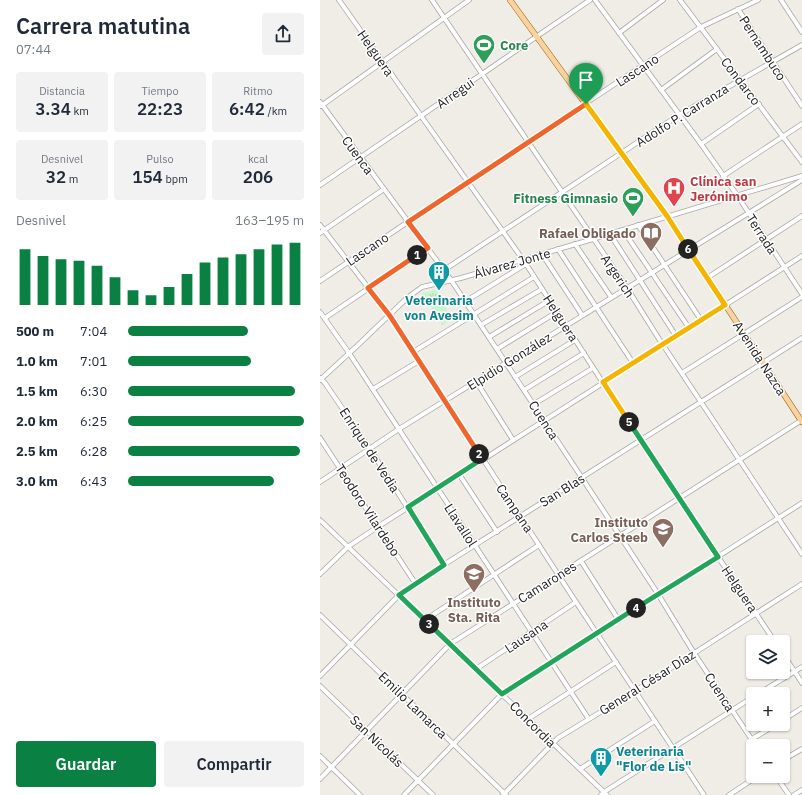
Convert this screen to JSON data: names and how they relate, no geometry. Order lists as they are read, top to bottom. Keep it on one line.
{"streets":{"main road":["Avenida Nazca"],"street":["Pernambuco","Helguera","Lascano","Condarco","Arregui","Adolfo P. Carranza","Cuenca","Terrada","Álvarez Jonte","Argerich","Elpidio González","Enrique de Vedia","San Blas","Campana","Teodoro Vilardebo","Llavallol","Camarones","Lausana","General César Díaz","Emilio Lamarca","Concordia","San Nicolás"]},"crossings":[["Pernambuco","Lascano"],["Pernambuco","Adolfo P. Carranza"],["Helguera","Lascano"],["Helguera","Arregui"],["Helguera","Adolfo P. Carranza"],["Helguera","Álvarez Jonte"],["Helguera","Elpidio González"],["Helguera","San Blas"],["Helguera","Camarones"],["Helguera","General César Díaz"],["Lascano","Condarco"],["Lascano","Cuenca"],["Lascano","Terrada"],["Lascano","Argerich"],["Lascano","Avenida Nazca"],["Lascano","Campana"],["Condarco","Adolfo P. Carranza"],["Arregui","Cuenca"],["Arregui","Argerich"],["Arregui","Avenida Nazca"],["Adolfo P. Carranza","Cuenca"],["Adolfo P. Carranza","Terrada"],["Adolfo P. Carranza","Argerich"],["Adolfo P. Carranza","Avenida Nazca"],["Cuenca","Álvarez Jonte"],["Cuenca","Elpidio González"],["Cuenca","San Blas"],["Cuenca","Camarones"],["Cuenca","General César Díaz"],["Terrada","Álvarez Jonte"],["Terrada","Elpidio González"],["Álvarez Jonte","Argerich"],["Álvarez Jonte","Avenida Nazca"],["Álvarez Jonte","Enrique de Vedia"],["Álvarez Jonte","Campana"],["Álvarez Jonte","Llavallol"],["Argerich","Elpidio González"],["Argerich","San Blas"],["Argerich","Camarones"],["Avenida Nazca","Elpidio González"],["Avenida Nazca","San Blas"],["Avenida Nazca","Camarones"],["Elpidio González","Enrique de Vedia"],["Elpidio González","Campana"],["Elpidio González","Teodoro Vilardebo"],["Elpidio González","Llavallol"],["Enrique de Vedia","San Blas"],["San Blas","Campana"],["San Blas","Teodoro Vilardebo"],["San Blas","Llavallol"],["San Blas","Emilio Lamarca"],["San Blas","Concordia"],["Campana","Camarones"],["Campana","Lausana"],["Campana","General César Díaz"],["Llavallol","Camarones"],["Llavallol","Lausana"],["Llavallol","General César Díaz"],["Camarones","Emilio Lamarca"],["Camarones","Concordia"],["Camarones","San Nicolás"],["Lausana","Concordia"],["General César Díaz","Emilio Lamarca"],["General César Díaz","Concordia"]],"places":{"sports":["Core","Fitness Gimnasio"],"hospital":["Clínica san Jerónimo"],"library":["Rafael Obligado"],"building":["Veterinaria von Avesim","Veterinaria \"Flor de Lis\""],"school or university":["Instituto Carlos Steeb","Instituto Sta. Rita"]},"page":{"heading":["Carrera matutina","07:44"],"stats":[["Distancia","3.34 km"],["Tiempo","22:23"],["Ritmo","6:42 /km"],["Desnivel","32 m"],["Pulso","154 bpm"],["kcal","206"]],"chart":["Desnivel","163–195 m"],"pins":["6","1","5","2","4","3"],"list":[{"name":"500 m","note":"7:04"},{"name":"1.0 km","note":"7:01"},{"name":"1.5 km","note":"6:30"},{"name":"2.0 km","note":"6:25"},{"name":"2.5 km","note":"6:28"},{"name":"3.0 km","note":"6:43"}],"map_buttons":["+","−"],"buttons":["Guardar","Compartir"]}}
